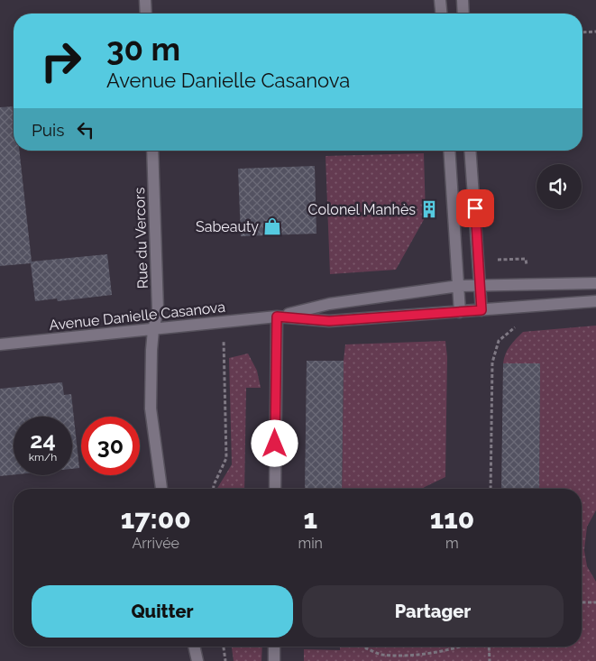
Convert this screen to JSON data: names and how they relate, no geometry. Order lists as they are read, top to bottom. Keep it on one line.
{"streets":{"street":["Rue du Vercors","Avenue Danielle Casanova"]},"crossings":[["Rue du Vercors","Avenue Danielle Casanova"]],"places":{"building":["Colonel Manhès"],"shop":["Sabeauty"]},"page":{"turn":["30 m","Avenue Danielle Casanova"],"then":"Puis","speed":"24 km/h","limit":"30","eta":["17:00","Arrivée","1","min","110","m"],"buttons":["Quitter","Partager"]}}
